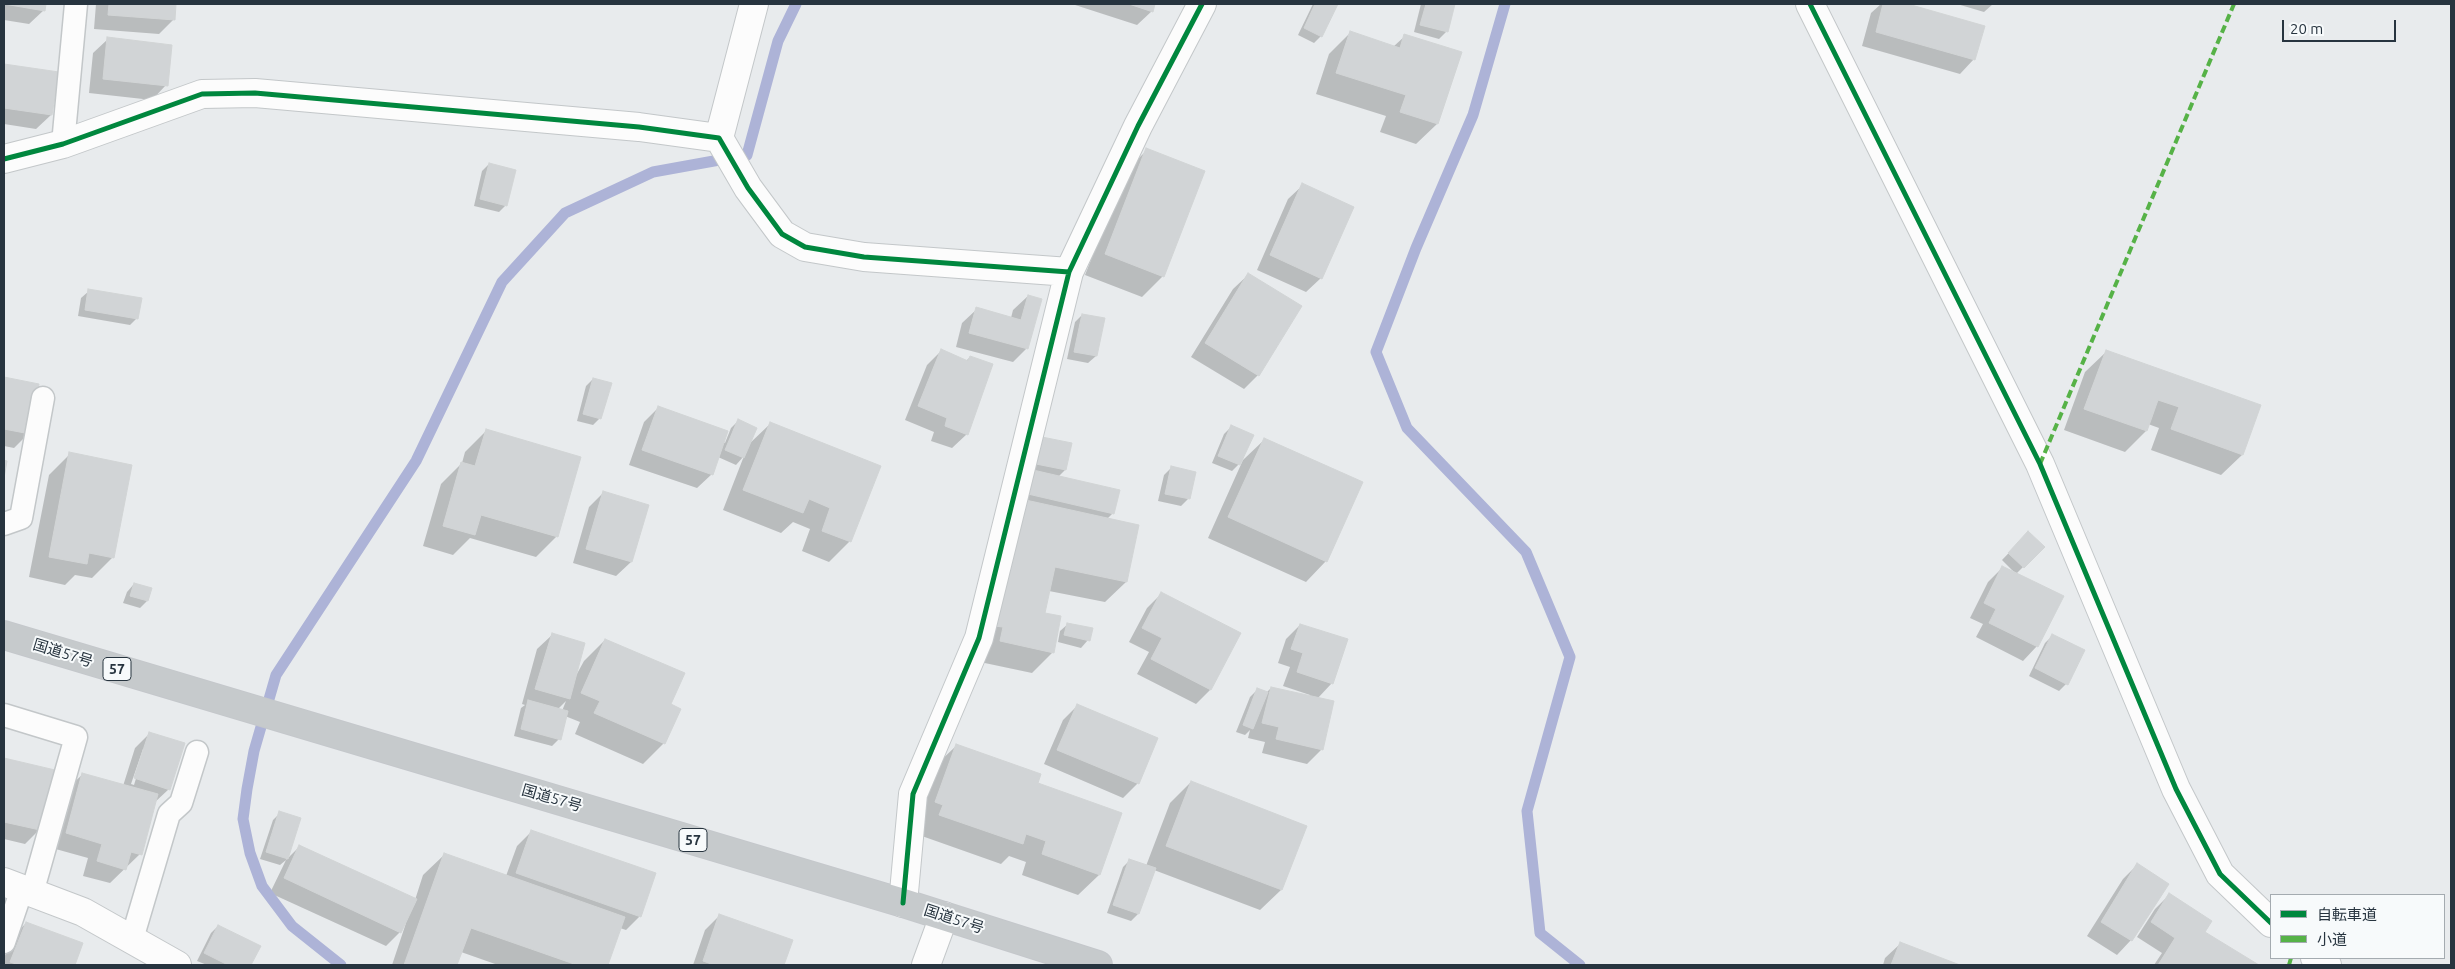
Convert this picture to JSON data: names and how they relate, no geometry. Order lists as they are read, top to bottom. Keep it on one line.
{"streets":{"highway":["国道57号","57"]},"legend":["自転車道","小道"],"scale_bar":"20 m"}
